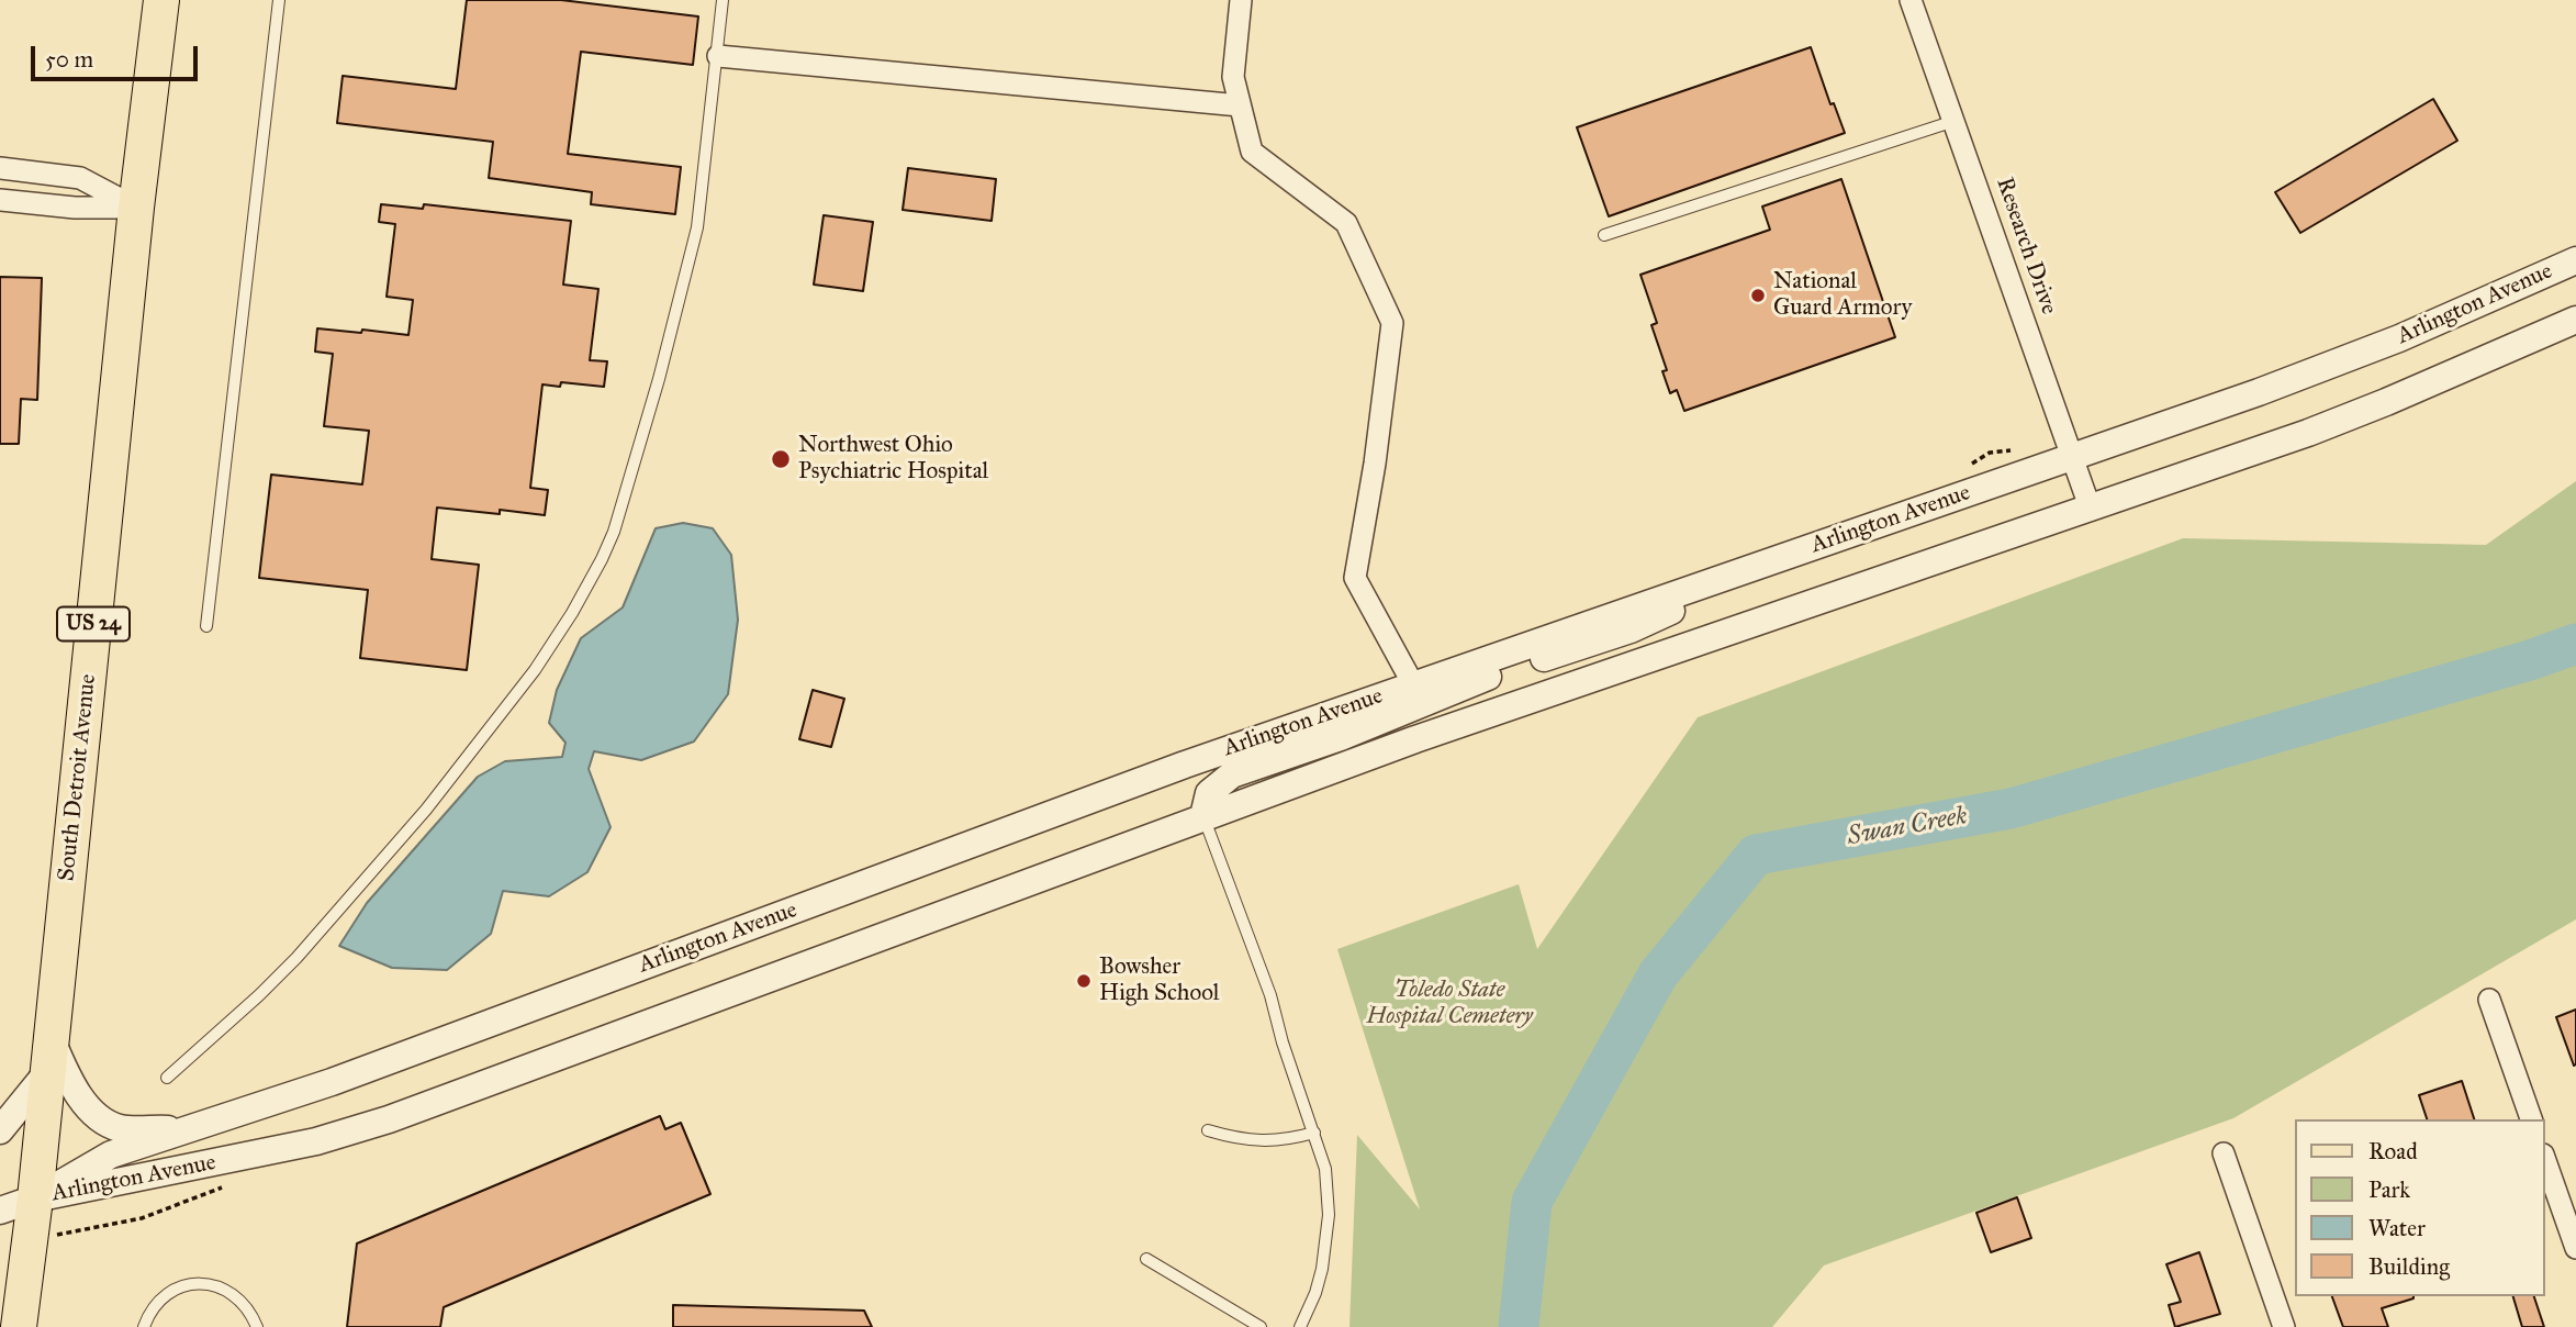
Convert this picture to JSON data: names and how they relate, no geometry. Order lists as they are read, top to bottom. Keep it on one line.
{"streets":{"main road":["US 24","South Detroit Avenue"],"street":["Research Drive","Arlington Avenue"]},"crossings":[["Research Drive","Arlington Avenue"],["Arlington Avenue","South Detroit Avenue"]],"water":["Swan Creek"],"parks":["Toledo State Hospital Cemetery"],"places":["National Guard Armory","Northwest Ohio Psychiatric Hospital","Bowsher High School"],"legend":["Road","Park","Water","Building"],"scale_bar":"50 m"}
